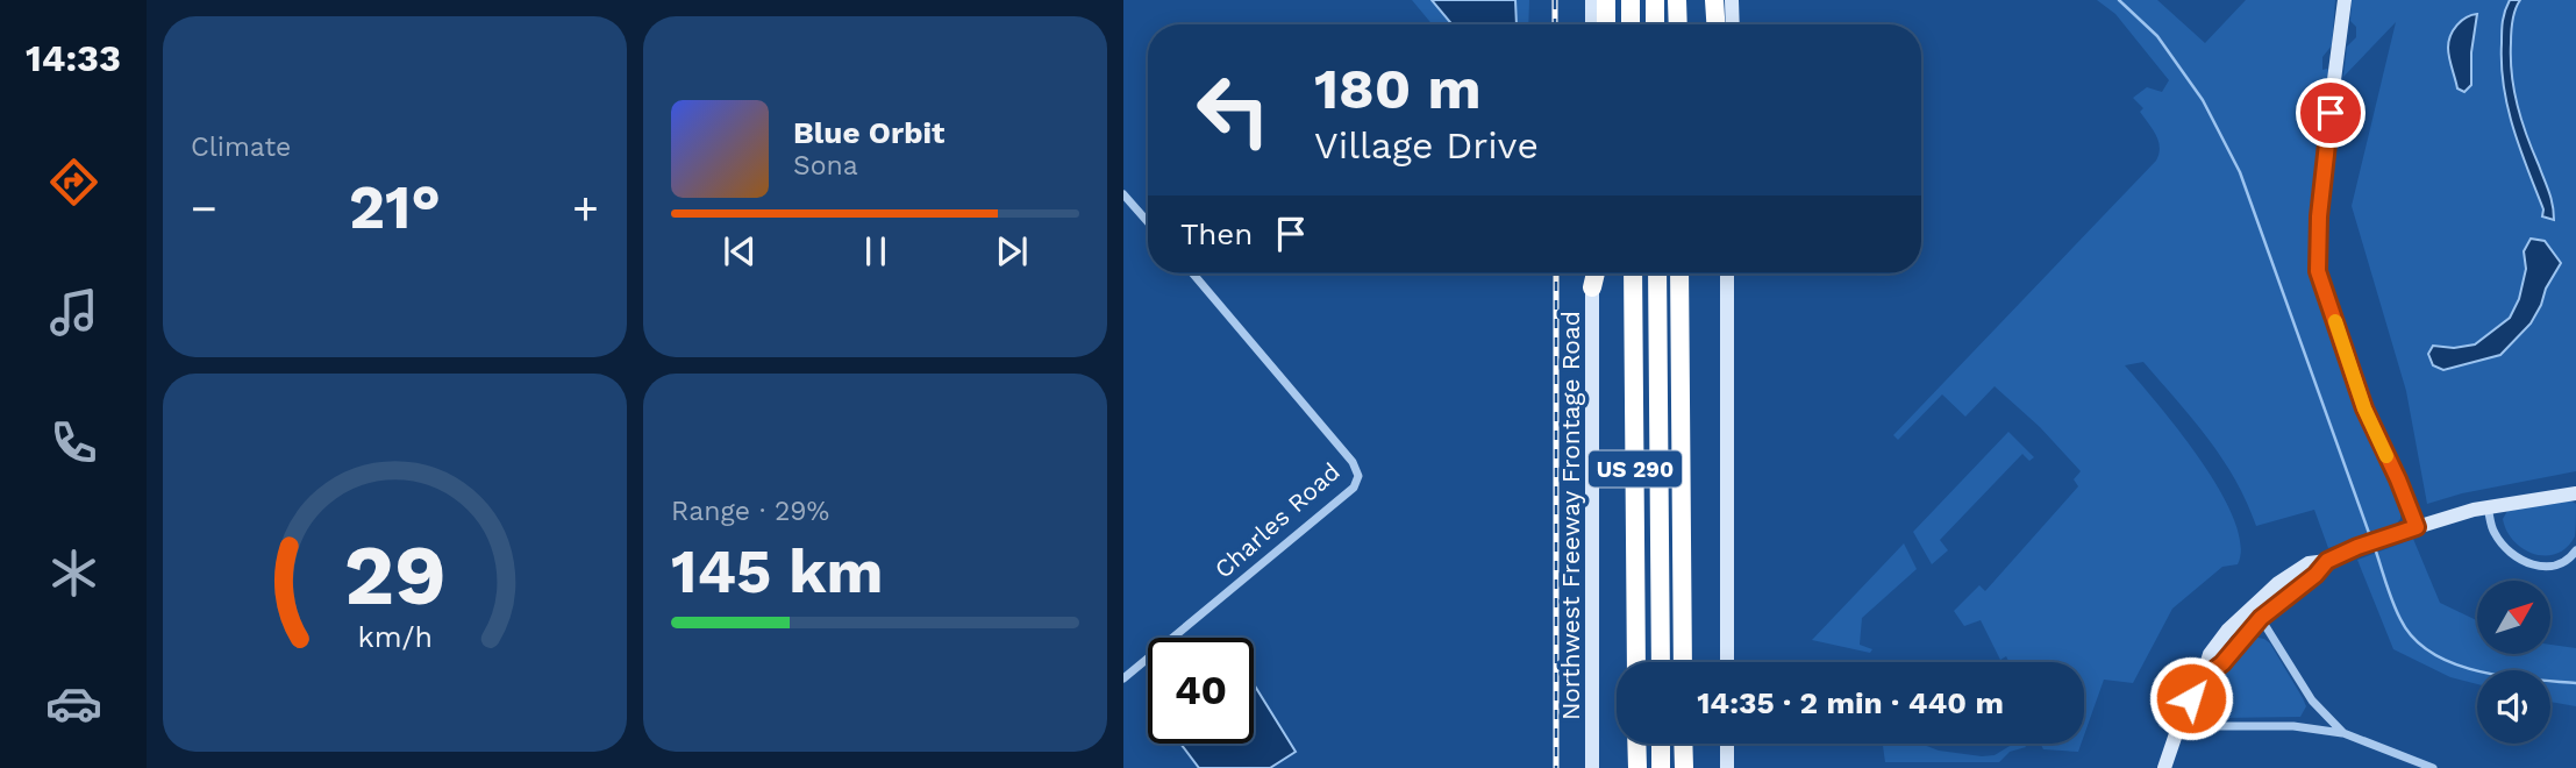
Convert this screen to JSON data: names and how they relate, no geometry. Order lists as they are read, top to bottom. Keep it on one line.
{"streets":{"highway":["US 290"],"street":["Northwest Freeway Frontage Road","Charles Road"]},"north":"top right","page":{"tabs":"14:33","tile":["Climate",["Range · 29%","145 km"]],"turn":["180 m","Village Drive"],"song":["Blue Orbit","Sona"],"heat":["−","21°","+"],"then":"Then","limit":"40","trip":"14:35 · 2 min · 440 m","gauge":["29","km/h"]}}
